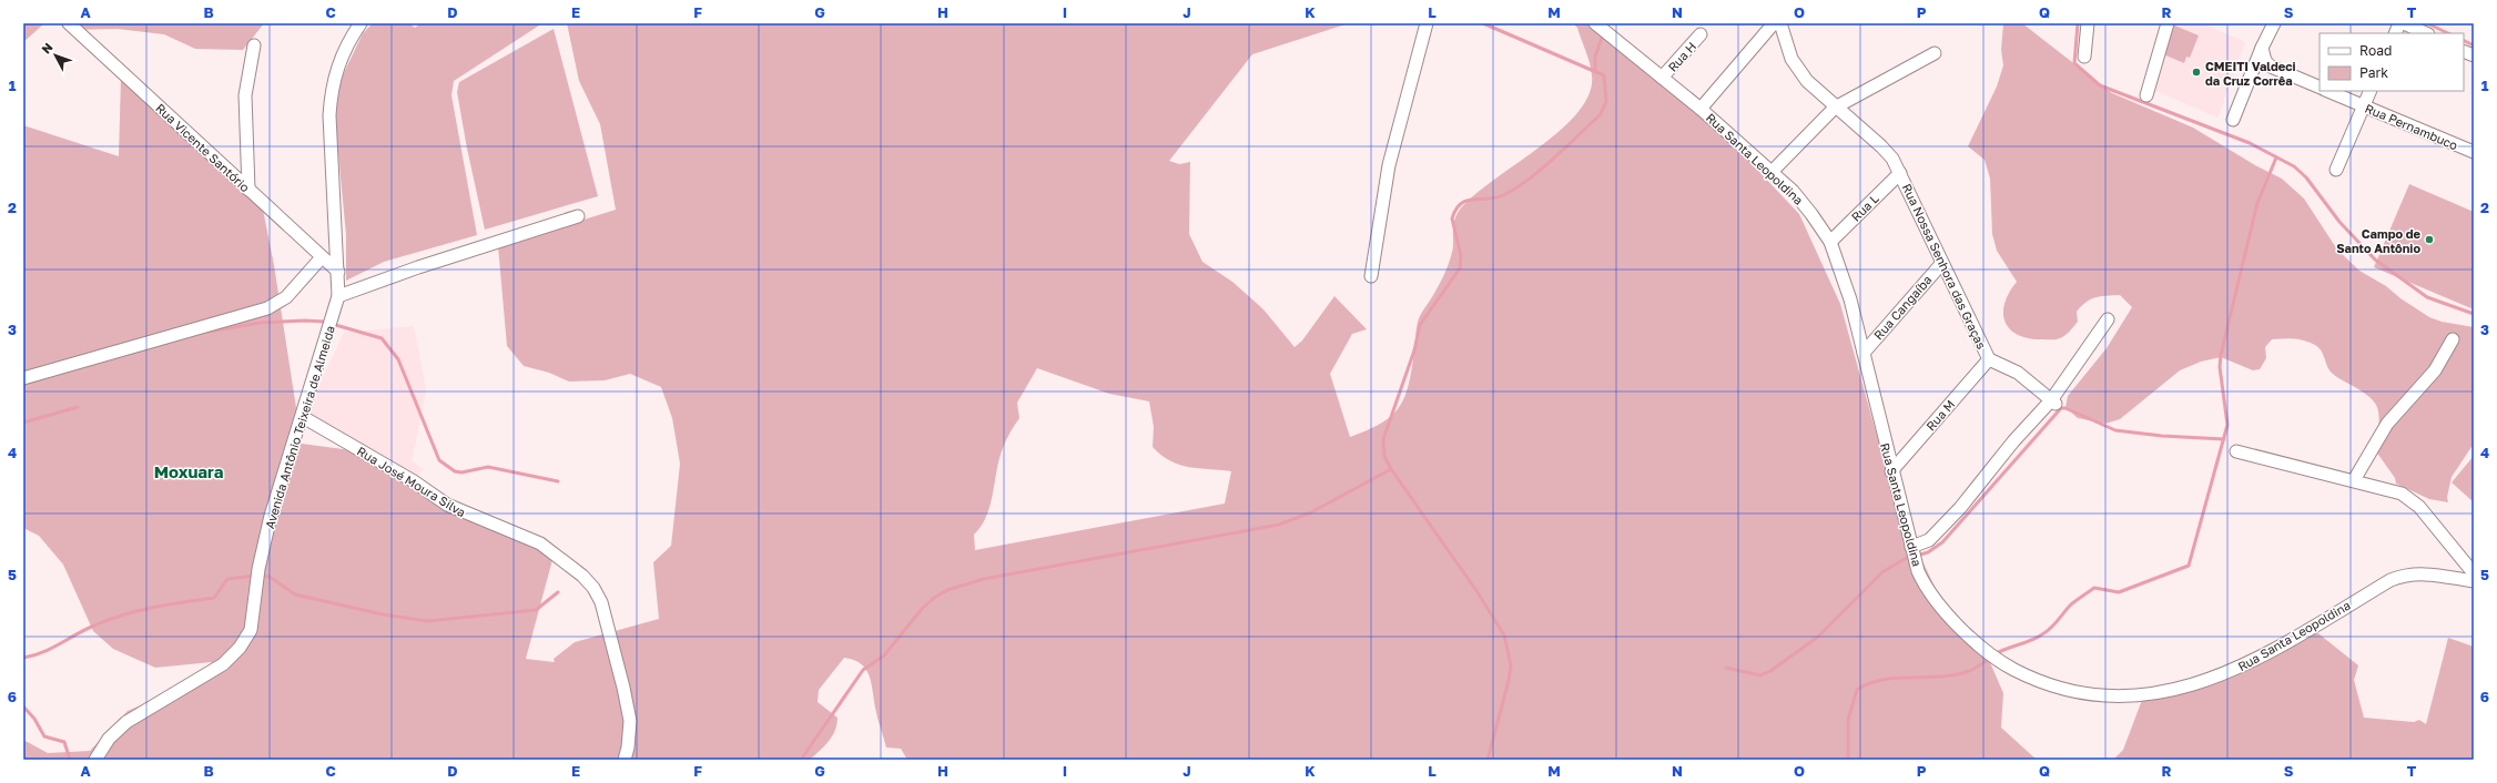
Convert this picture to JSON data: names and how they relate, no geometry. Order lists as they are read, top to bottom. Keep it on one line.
{"streets":{"street":["Rua H","Rua Pernambuco","Rua Vicente Santório","Rua Santa Leopoldina","Rua L","Rua Nossa Senhora das Graças","Rua Cangaíba","Rua M","Avenida Antônio Teixeira de Almeida","Rua José Moura Silva"]},"crossings":[["Rua H","Rua Santa Leopoldina"],["Rua Vicente Santório","Avenida Antônio Teixeira de Almeida"],["Rua Santa Leopoldina","Rua L"],["Rua Santa Leopoldina","Rua Cangaíba"],["Rua Santa Leopoldina","Rua M"],["Rua L","Rua Nossa Senhora das Graças"],["Rua Nossa Senhora das Graças","Rua Cangaíba"],["Rua Nossa Senhora das Graças","Rua M"],["Avenida Antônio Teixeira de Almeida","Rua José Moura Silva"]],"districts":["Moxuara"],"places":["CMEITI Valdeci da Cruz Corrêa","Campo de Santo Antônio"],"legend":["Road","Park"],"north":"top left","grid":{"columns":["A","B","C","D","E","F","G","H","I","J","K","L","M","N","O","P","Q","R","S","T"],"rows":["1","2","3","4","5","6"]}}
